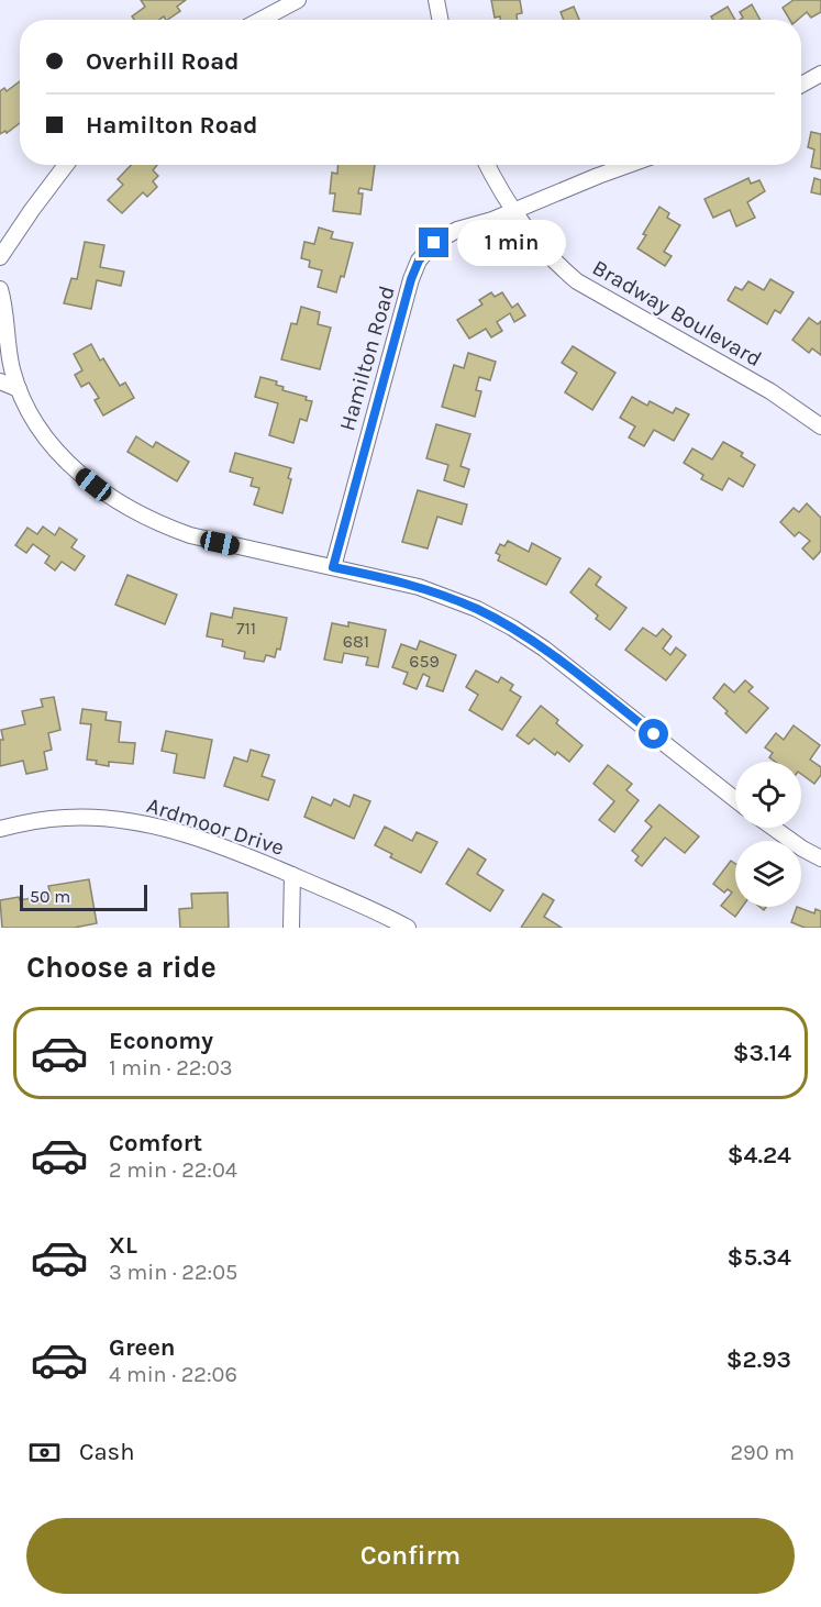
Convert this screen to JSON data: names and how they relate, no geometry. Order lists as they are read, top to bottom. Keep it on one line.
{"streets":{"street":["Bradway Boulevard","Hamilton Road","Ardmoor Drive"]},"crossings":[["Bradway Boulevard","Hamilton Road"]],"house_numbers":["711","681","659"],"scale_bar":"50 m","page":{"banner":["Overhill Road","Hamilton Road"],"bubble":"1 min","scale":"50 m","heading":"Choose a ride","list":[{"name":"Economy","note":"1 min · 22:03","value":"$3.14"},{"name":"Comfort","note":"2 min · 22:04","value":"$4.24"},{"name":"XL","note":"3 min · 22:05","value":"$5.34"},{"name":"Green","note":"4 min · 22:06","value":"$2.93"}],"pay":["Cash","290 m"],"buttons":"Confirm"}}
